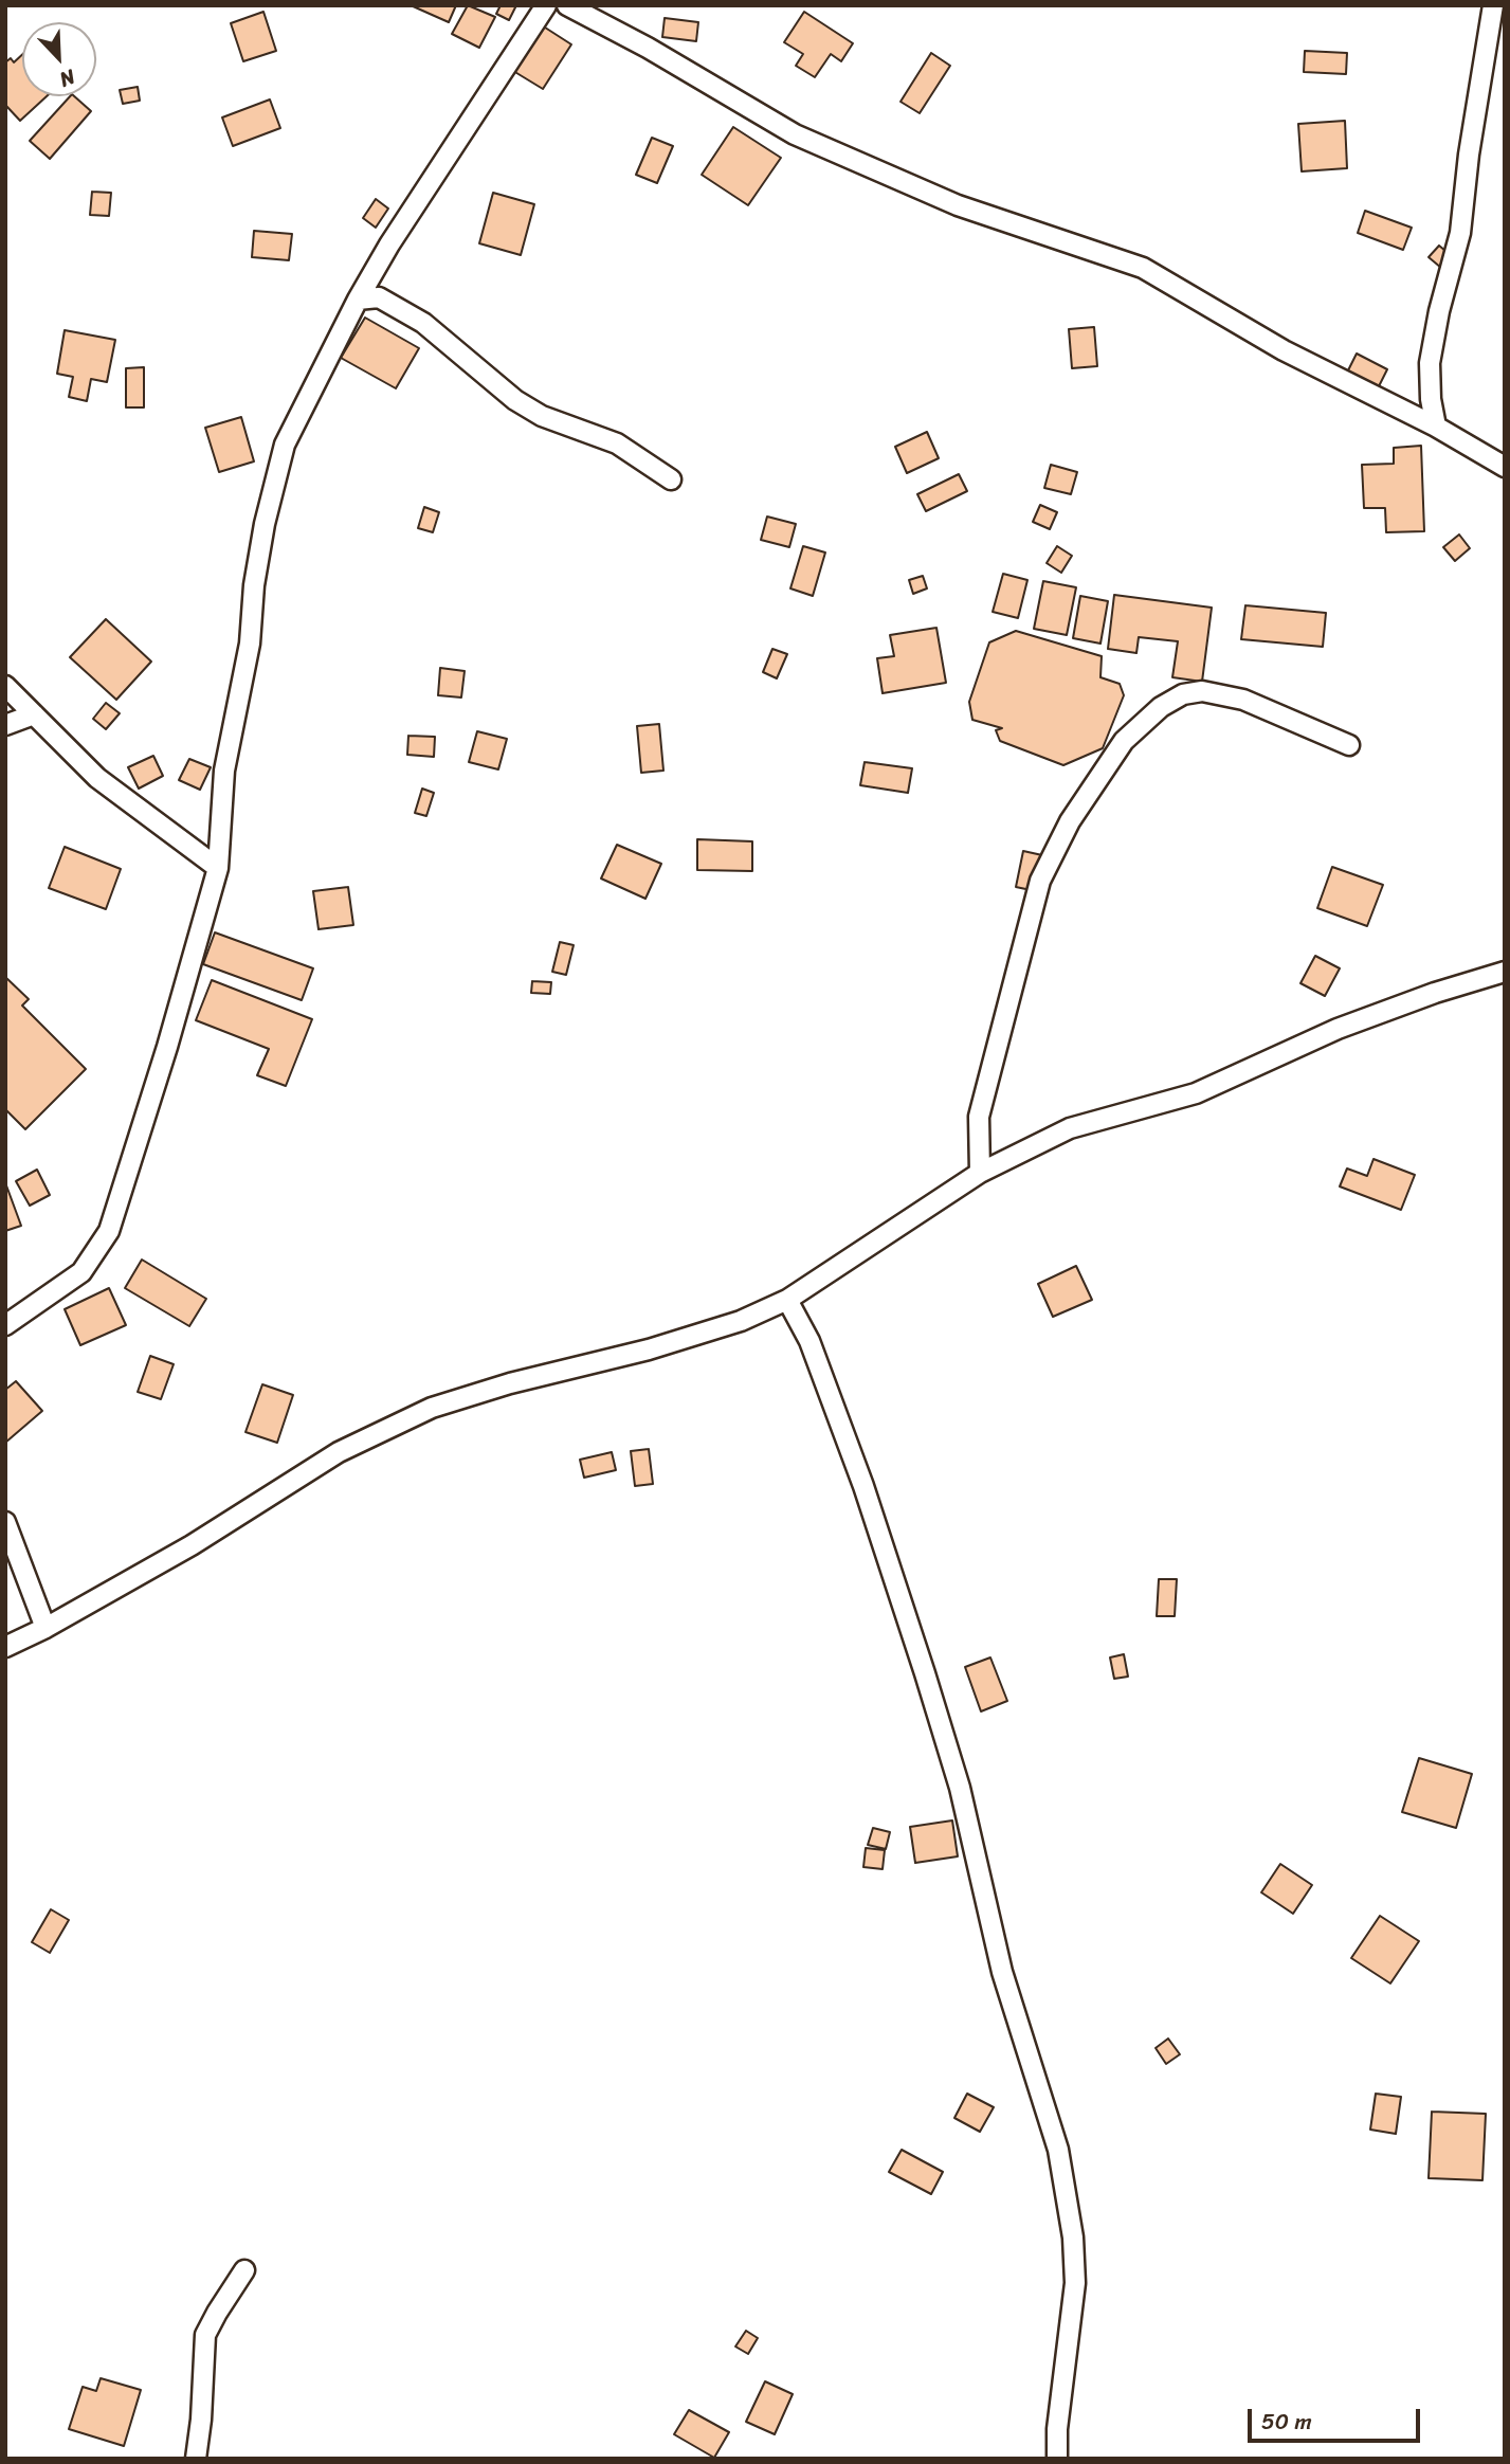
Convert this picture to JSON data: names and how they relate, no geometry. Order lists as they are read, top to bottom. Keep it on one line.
{"scale_bar":"50 m","north":"bottom right"}
